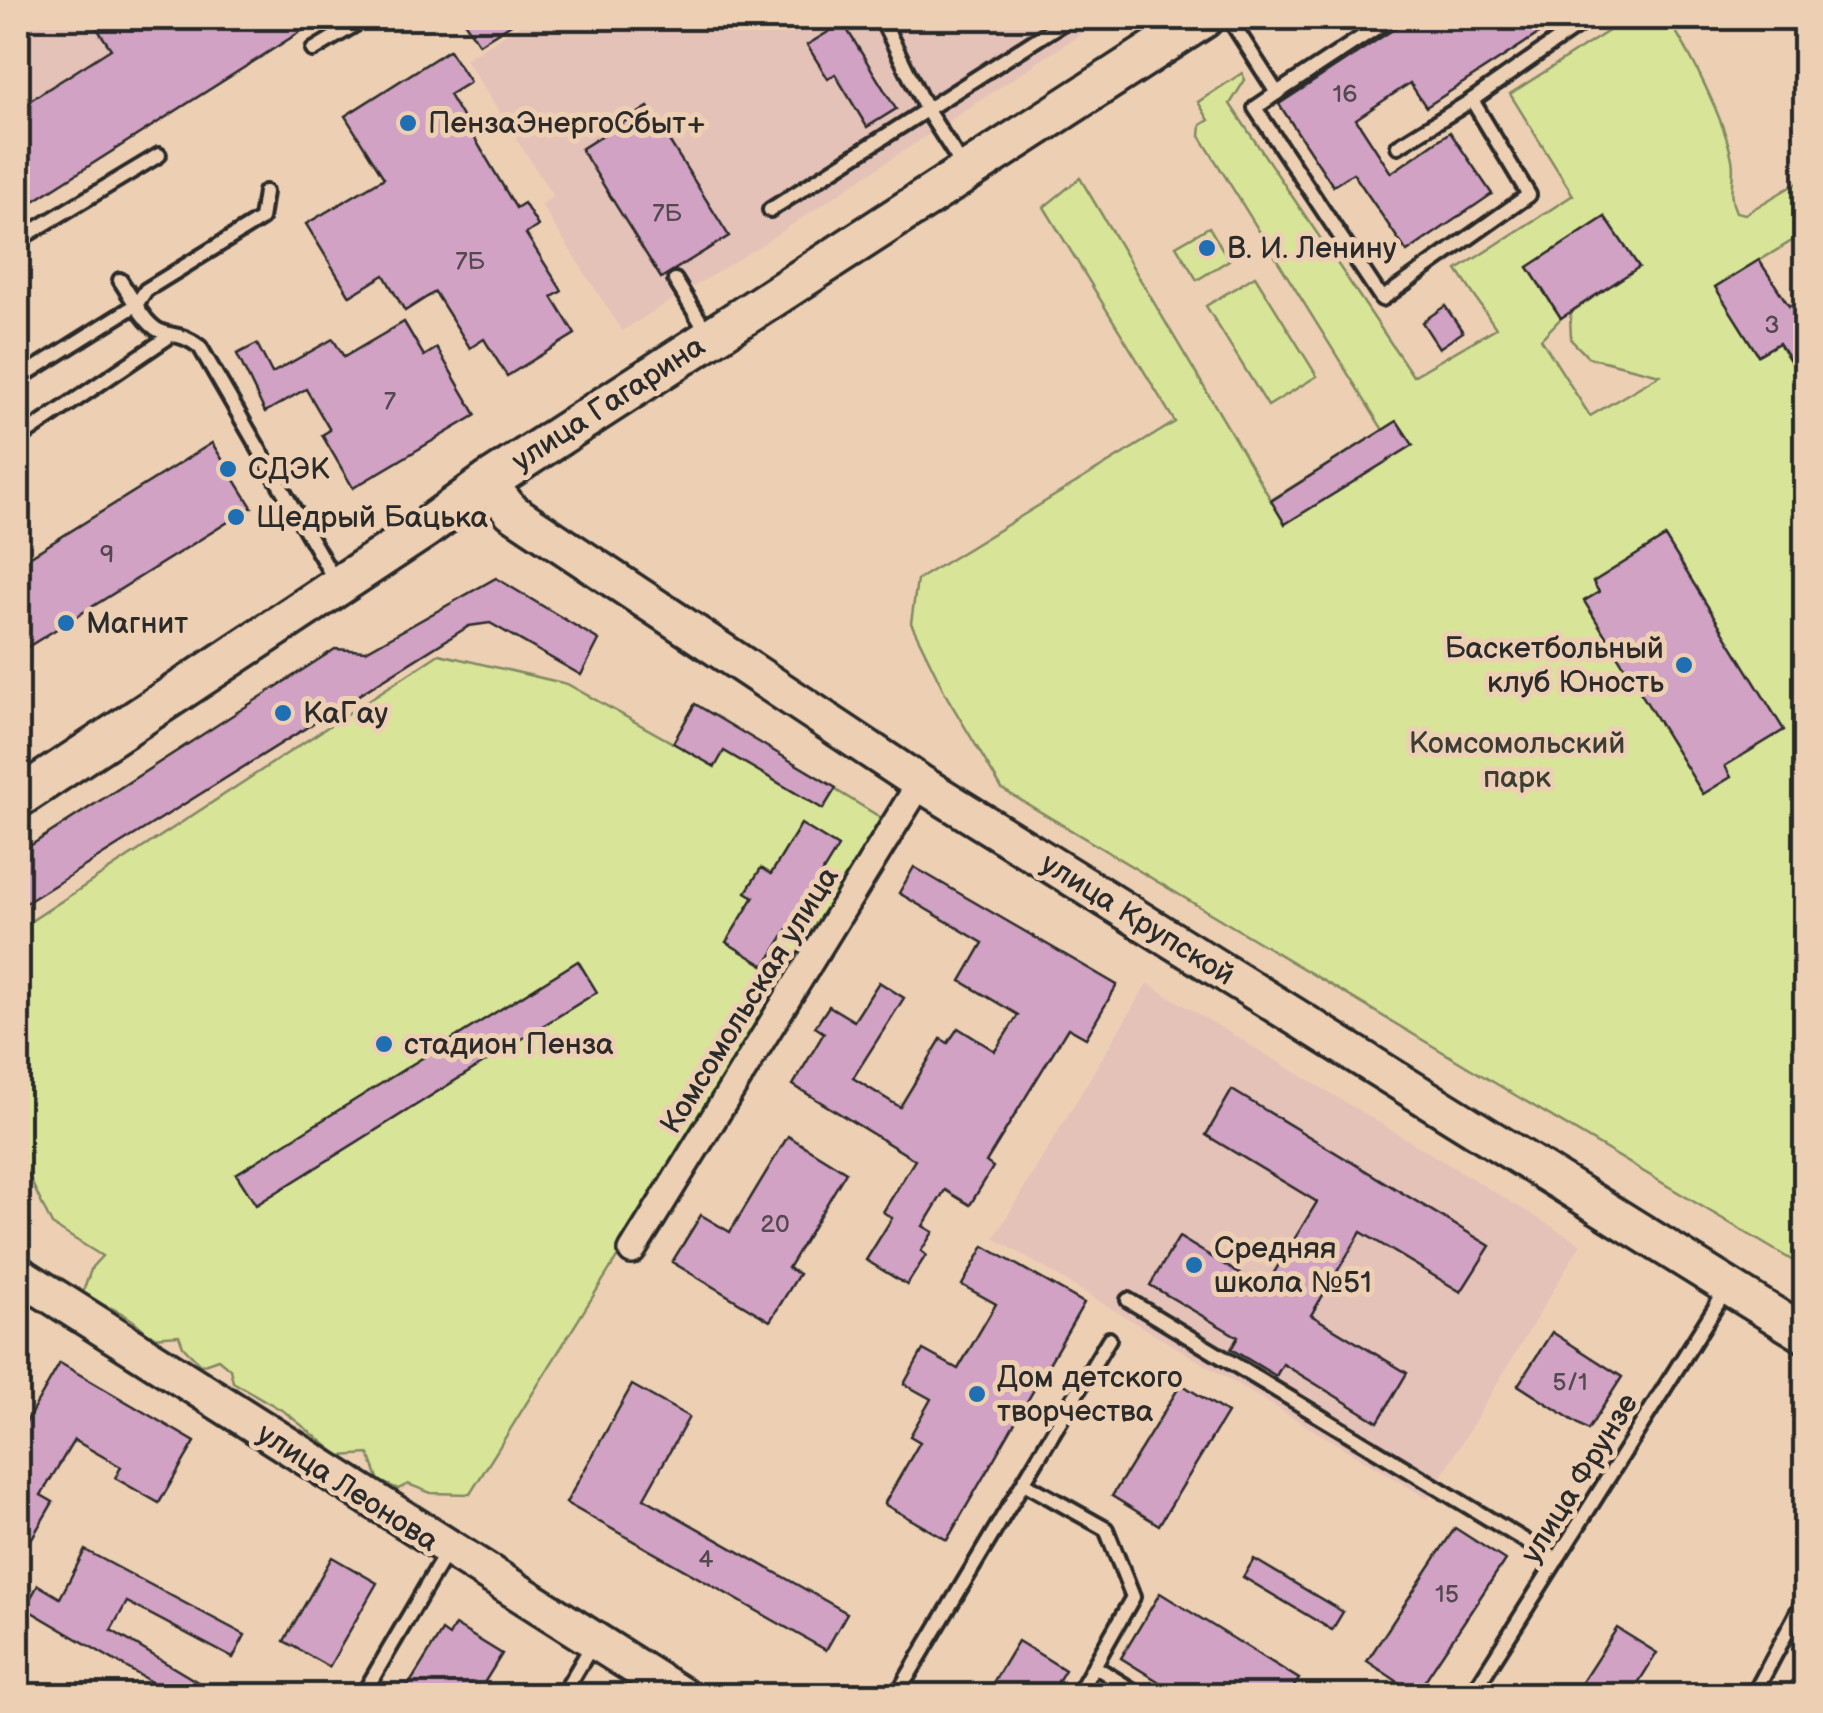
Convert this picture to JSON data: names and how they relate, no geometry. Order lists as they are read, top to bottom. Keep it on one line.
{"streets":{"main road":["улица Гагарина","улица Крупской","улица Леонова"],"street":["Комсомольская улица"],"lane":["улица Фрунзе"]},"crossings":[["улица Гагарина","улица Крупской"],["улица Крупской","Комсомольская улица"],["улица Крупской","улица Фрунзе"]],"parks":["Комсомольский парк"],"places":["ПензаЭнергоСбыт+","В. И. Ленину","СДЭК","Щедрый Бацька","Магнит","Баскетбольный клуб Юность","КаГау","стадион Пенза","Средняя школа №51","Дом детского творчества"],"house_numbers":["16","7Б","7Б","3","7","9","20","5/1","4","15"]}
